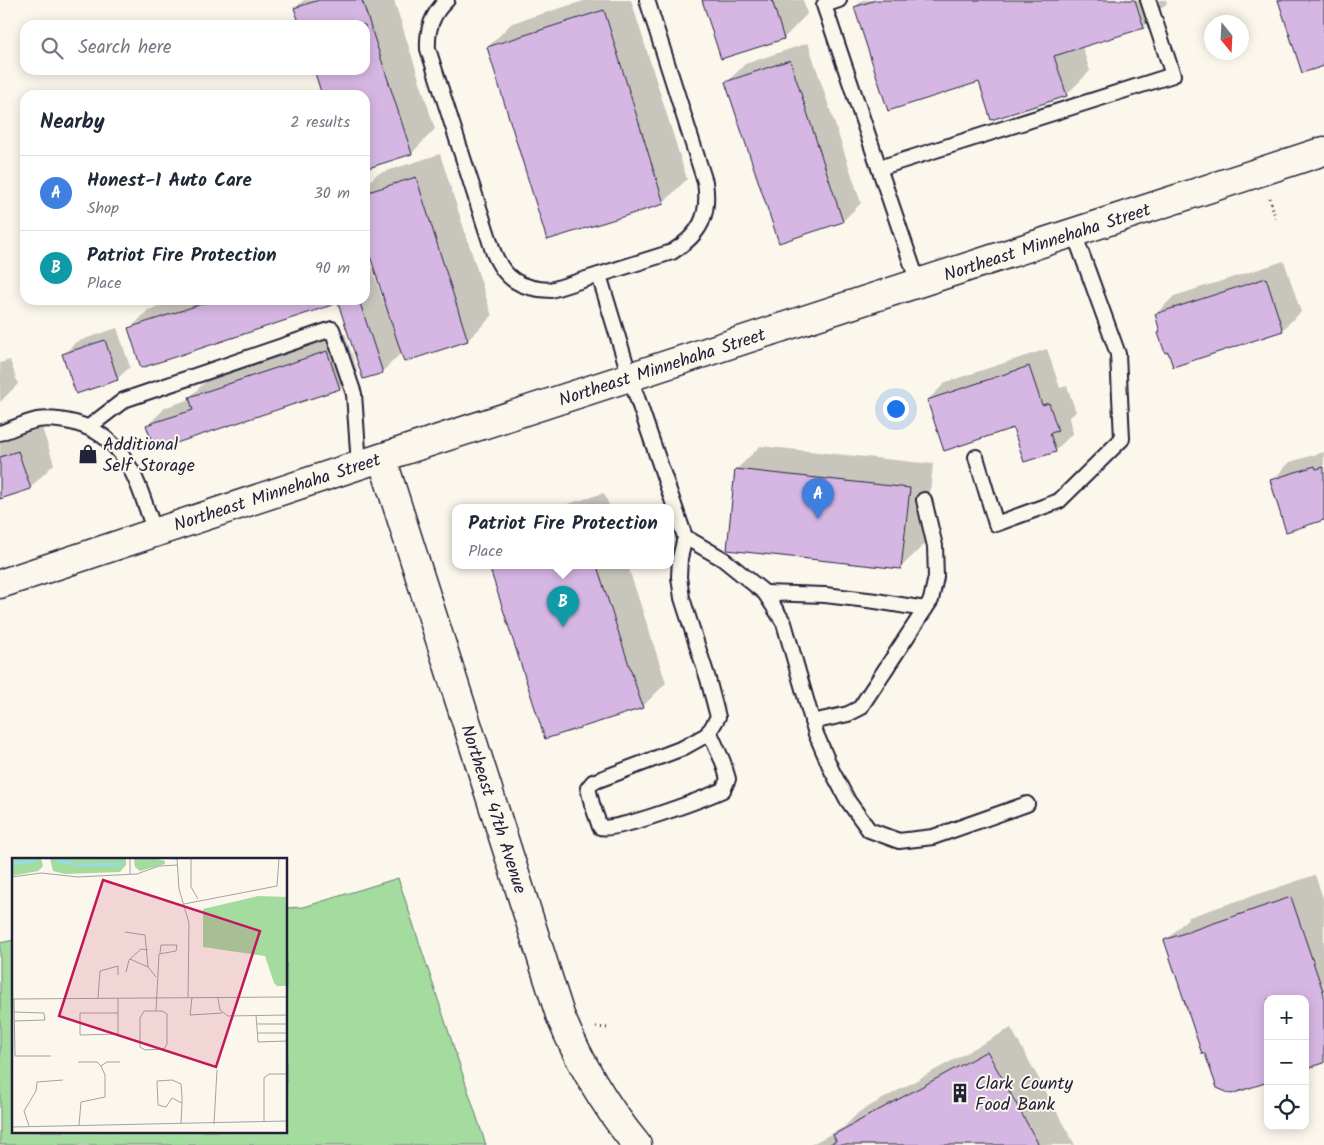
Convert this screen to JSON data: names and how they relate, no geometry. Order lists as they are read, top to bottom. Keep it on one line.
{"streets":{"main road":["Northeast Minnehaha Street","Northeast 47th Avenue"]},"crossings":[["Northeast Minnehaha Street","Northeast 47th Avenue"]],"places":{"shop":["Additional Self Storage"],"building":["Clark County Food Bank"]},"north":"bottom","page":{"search":"Search here","heading":["Nearby","2 results"],"list":[{"mark":"A","name":"Honest-1 Auto Care","note":"Shop","value":"30 m"},{"mark":"B","name":"Patriot Fire Protection","note":"Place","value":"90 m"}],"pins":["A","B"],"popup":["Patriot Fire Protection","Place"],"map_buttons":["+","−"]}}
